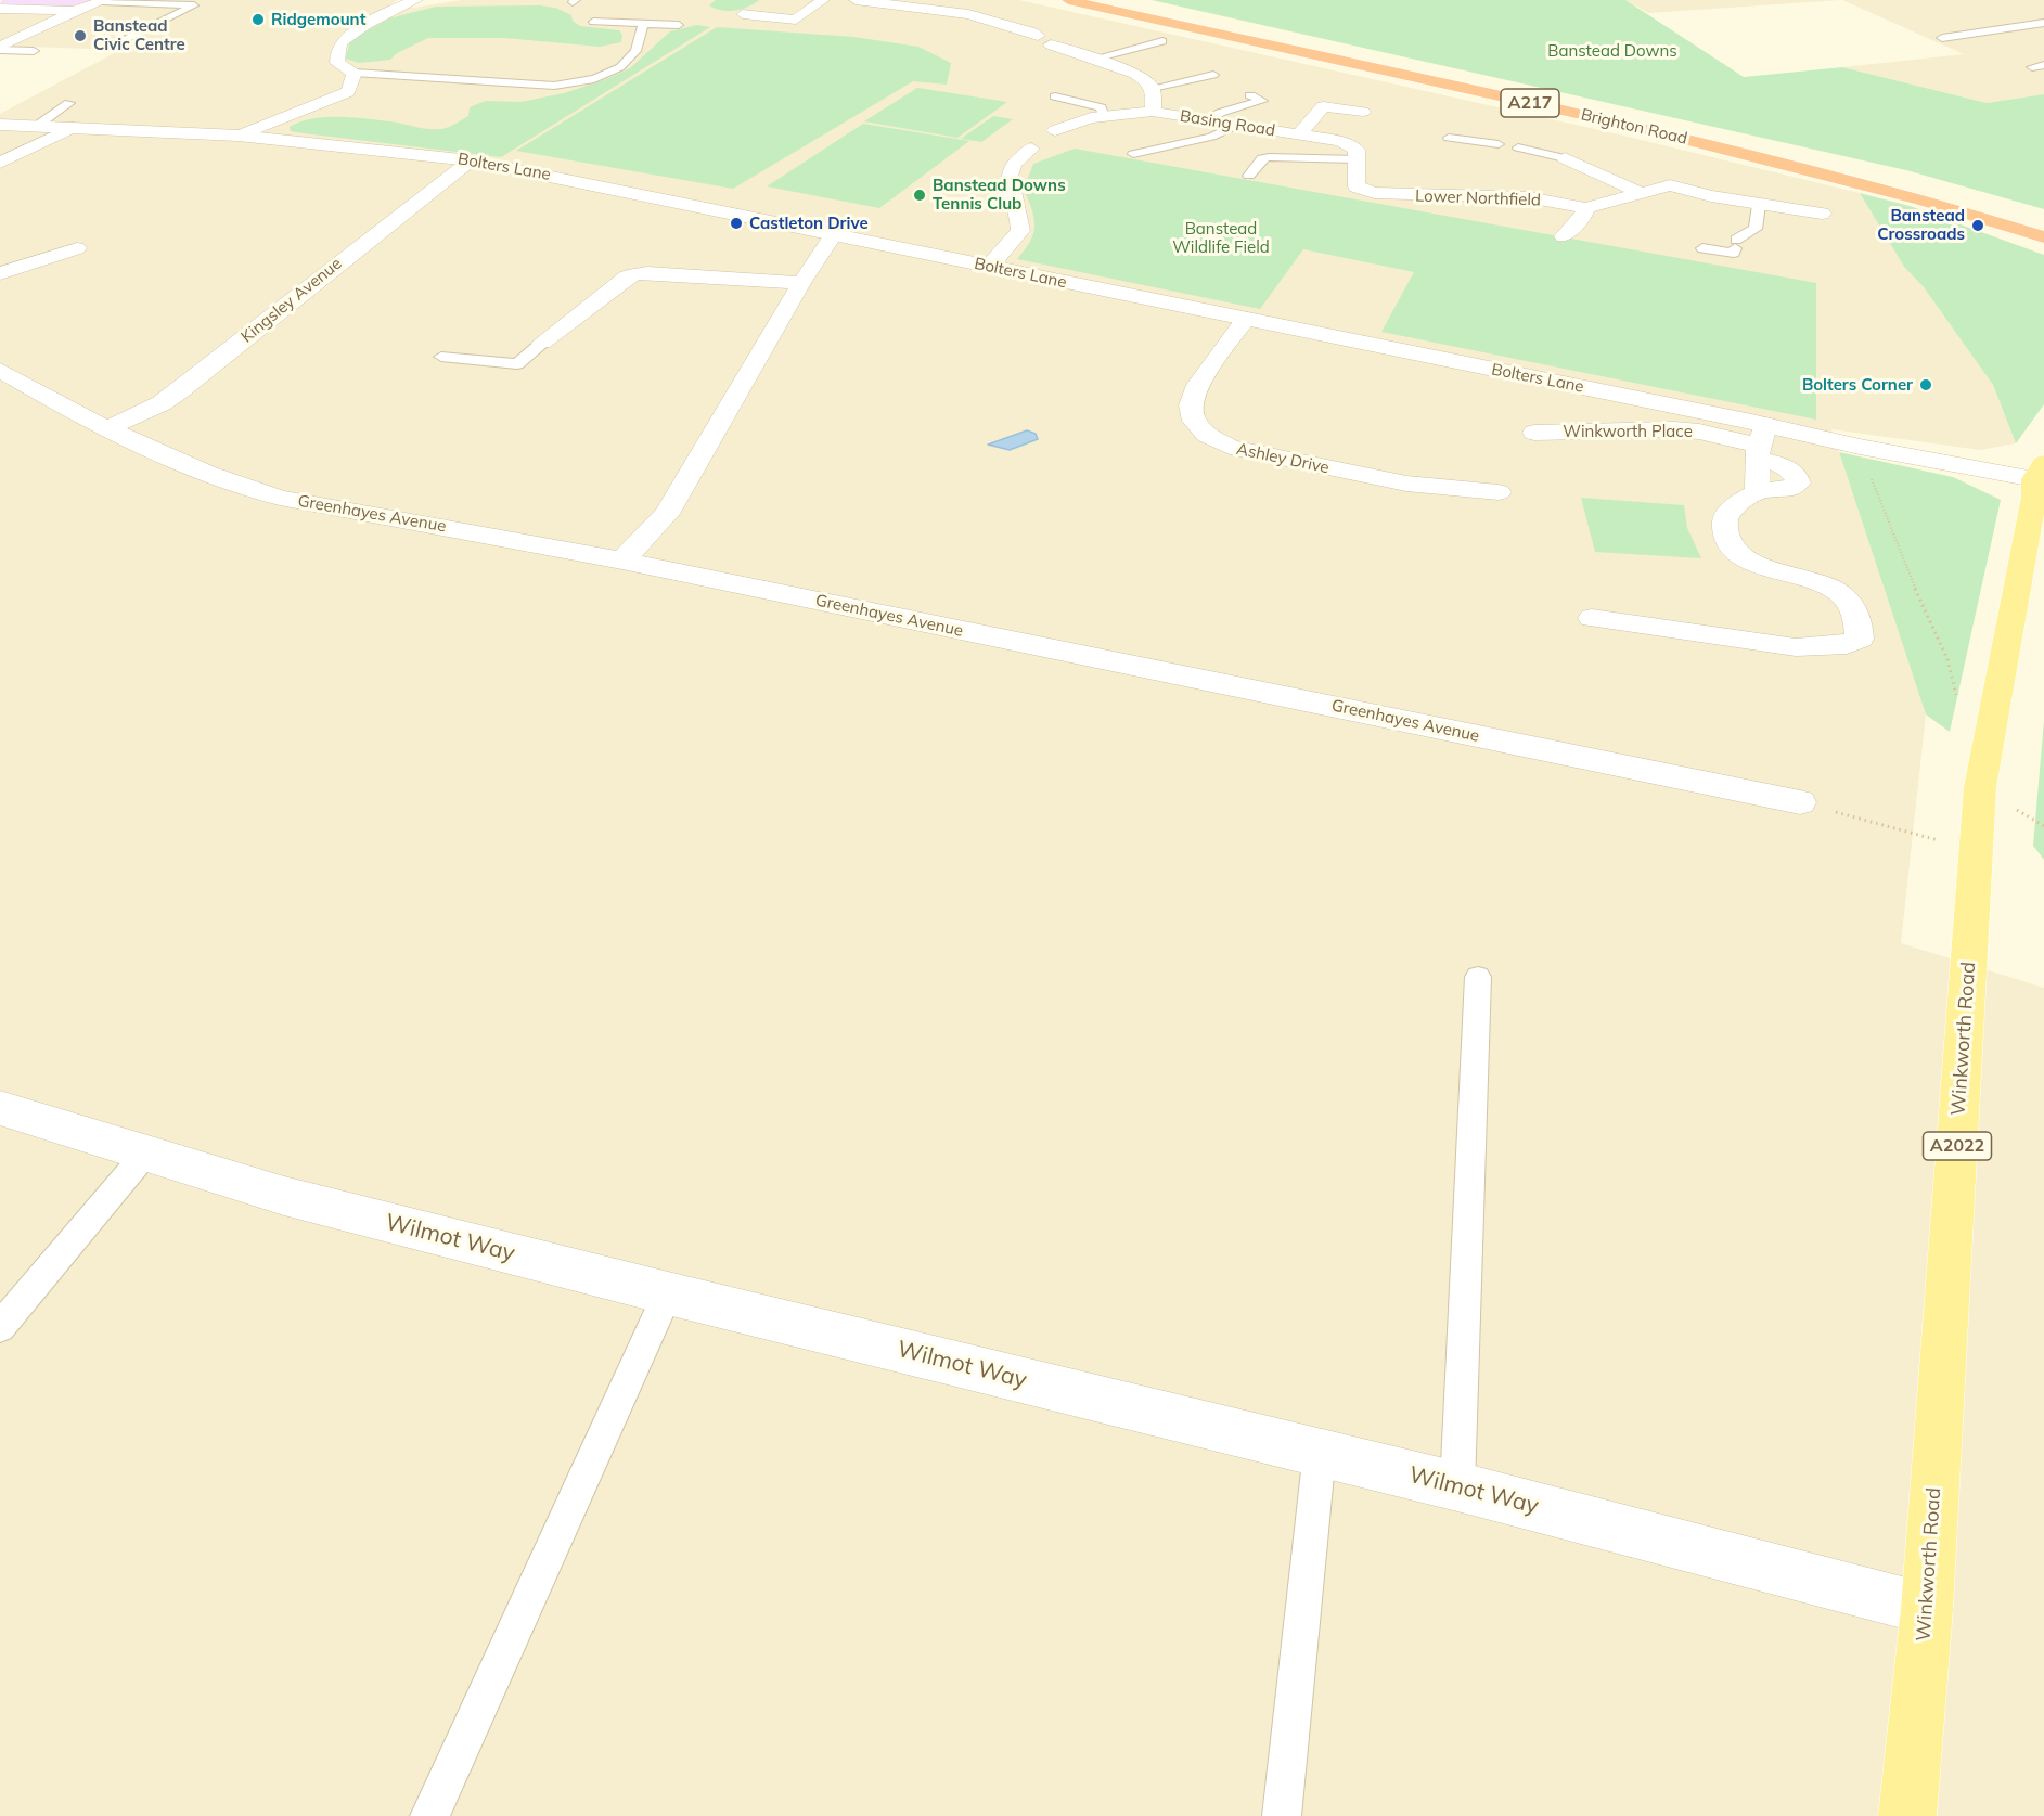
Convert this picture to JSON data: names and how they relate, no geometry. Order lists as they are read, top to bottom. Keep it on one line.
{"streets":{"highway":["A217","Brighton Road"],"main road":["Winkworth Road","A2022"],"street":["Basing Road","Bolters Lane","Lower Northfield","Kingsley Avenue","Winkworth Place","Ashley Drive","Greenhayes Avenue","Wilmot Way"]},"crossings":[["Basing Road","Bolters Lane"],["Basing Road","Lower Northfield"],["Bolters Lane","Kingsley Avenue"],["Bolters Lane","Winkworth Place"],["Bolters Lane","Ashley Drive"],["Bolters Lane","Winkworth Road"],["Kingsley Avenue","Greenhayes Avenue"],["Winkworth Road","Wilmot Way"]],"parks":["Banstead Downs","Banstead Wildlife Field"],"places":["Ridgemount","Banstead Civic Centre","Banstead Downs Tennis Club","Castleton Drive","Banstead Crossroads","Bolters Corner"]}
